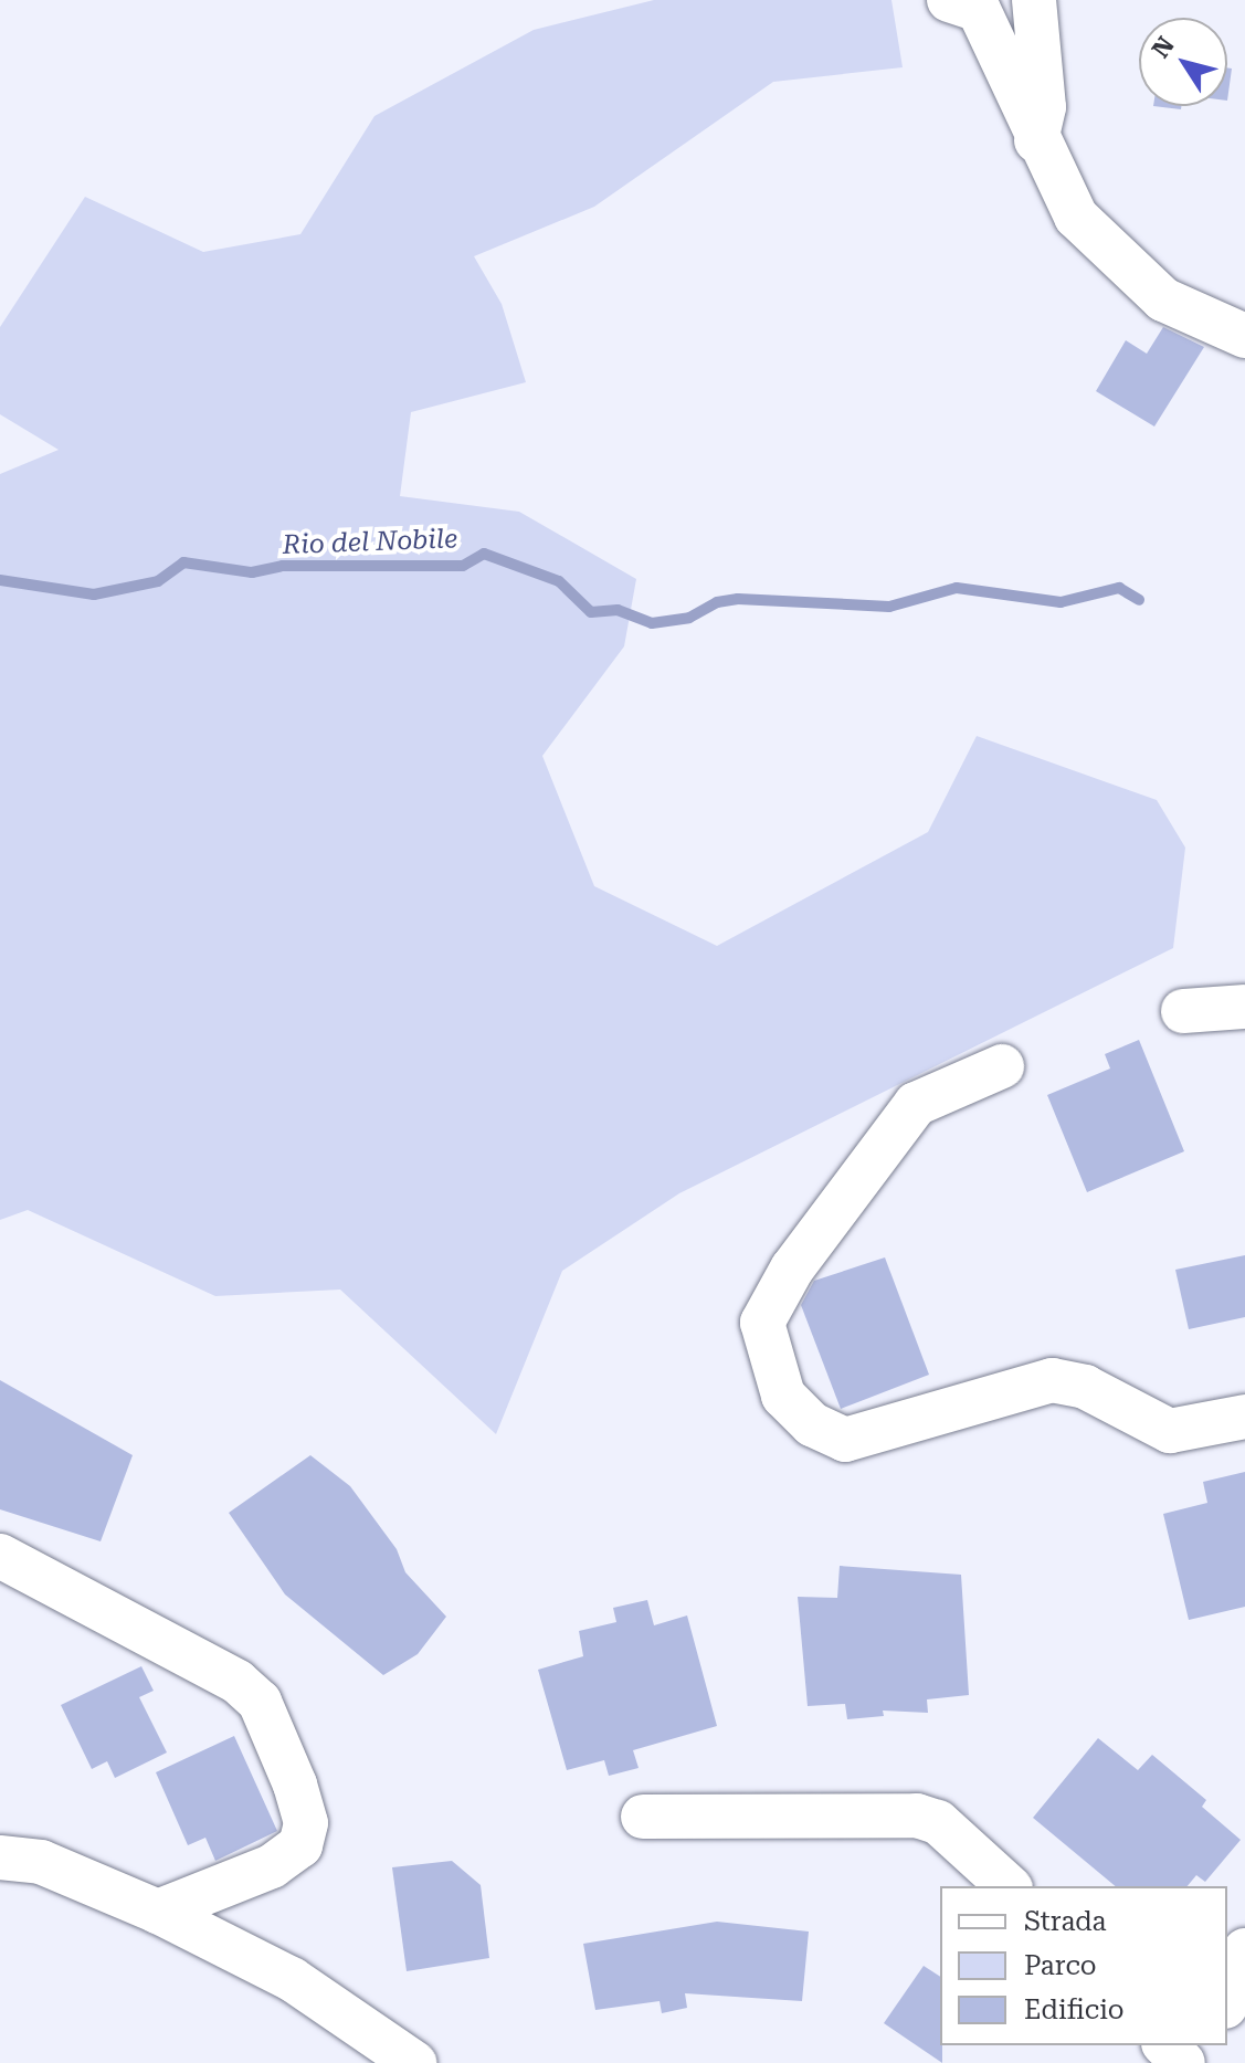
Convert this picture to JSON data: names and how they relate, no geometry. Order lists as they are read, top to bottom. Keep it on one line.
{"water":["Rio del Nobile"],"legend":["Strada","Parco","Edificio"],"north":"top left"}
